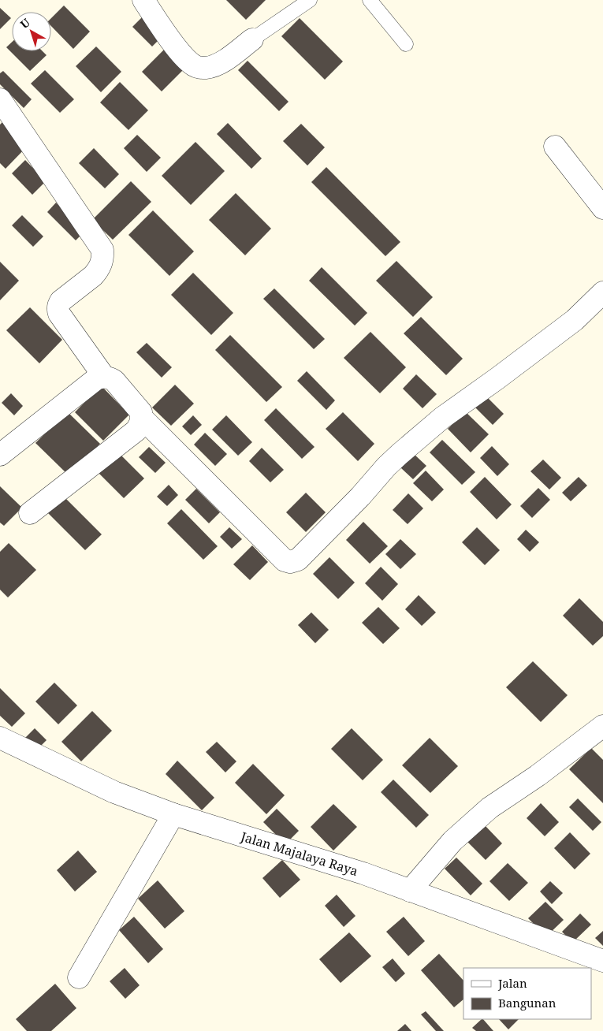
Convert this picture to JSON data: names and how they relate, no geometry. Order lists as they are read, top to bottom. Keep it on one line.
{"streets":{"street":["Jalan Majalaya Raya"]},"legend":["Jalan","Bangunan"],"north":"top left"}
